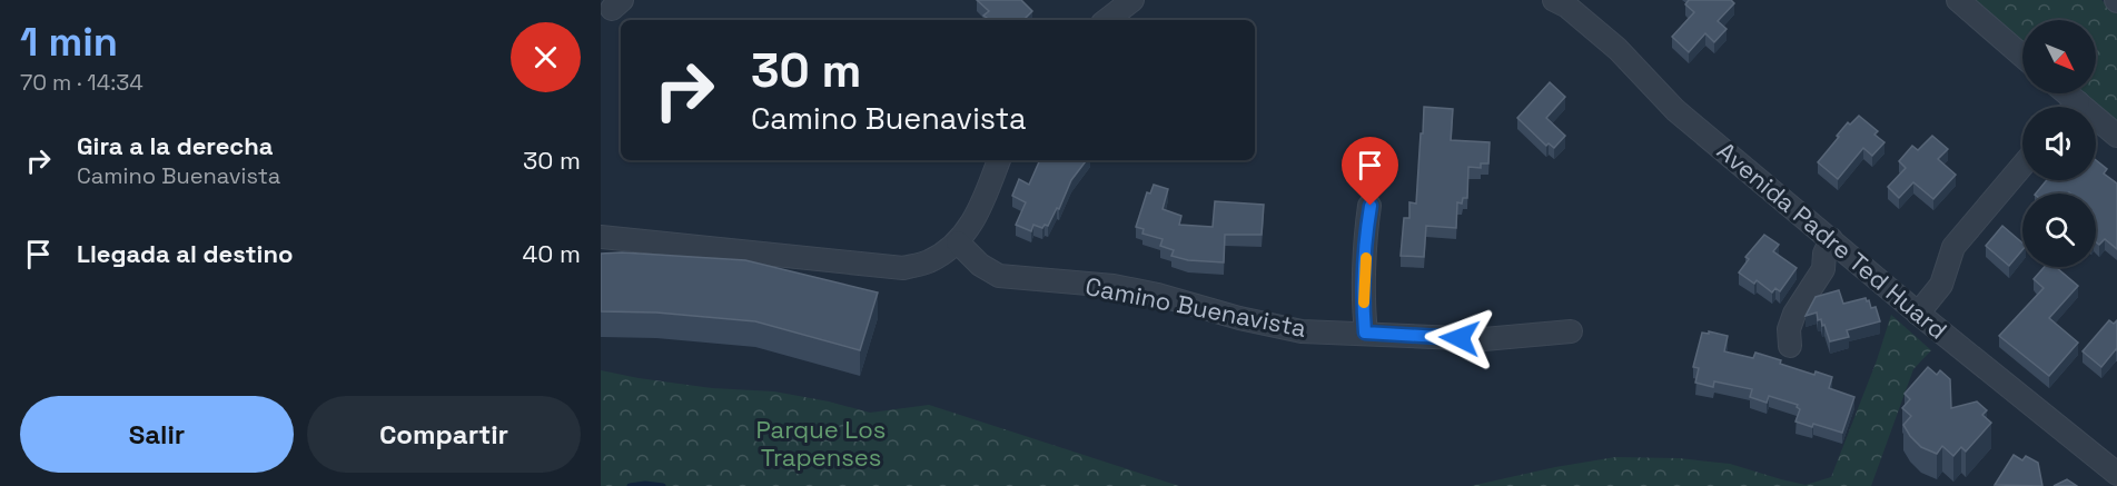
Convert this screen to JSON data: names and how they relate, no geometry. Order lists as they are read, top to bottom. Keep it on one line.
{"streets":{"street":["Avenida Padre Ted Huard","Camino Buenavista"]},"parks":["Parque Los Trapenses"],"north":"bottom right","page":{"heading":["1 min","70 m · 14:34"],"turn":["30 m","Camino Buenavista"],"list":[{"name":"Gira a la derecha","note":"Camino Buenavista","value":"30 m"},{"name":"Llegada al destino","value":"40 m"}],"buttons":["Salir","Compartir"]}}
